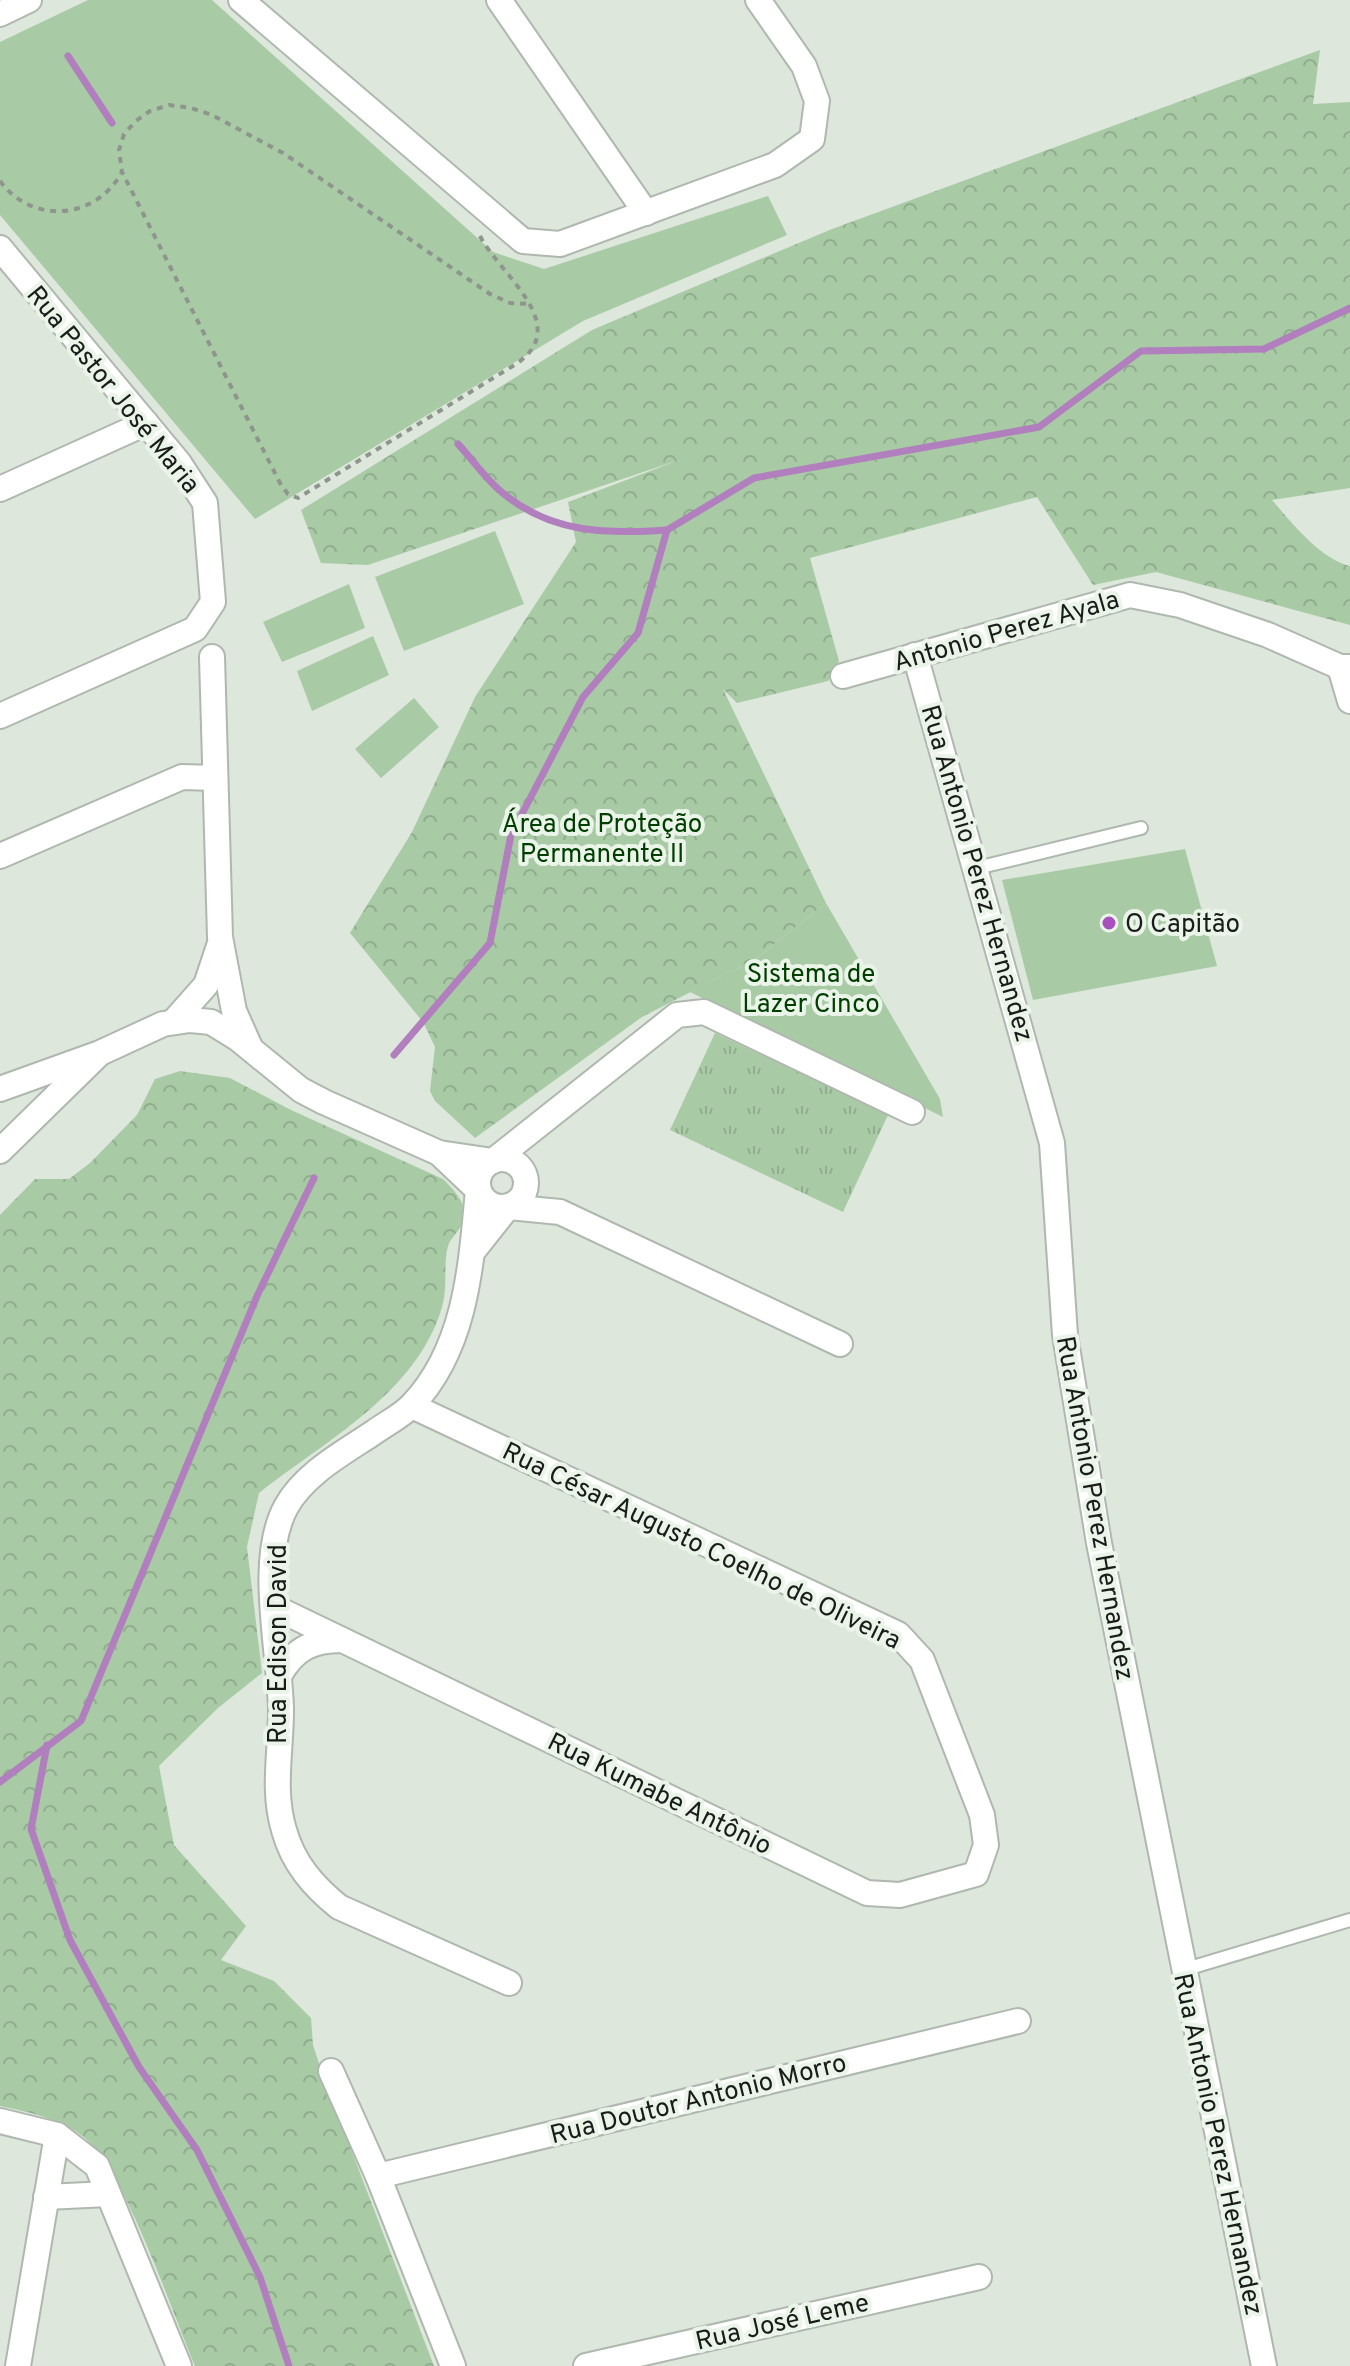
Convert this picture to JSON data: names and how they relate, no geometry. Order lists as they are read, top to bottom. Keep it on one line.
{"streets":{"street":["Rua Pastor José Maria","Antonio Perez Ayala","Rua Antonio Perez Hernandez","Rua César Augusto Coelho de Oliveira","Rua Edison David","Rua Kumabe Antônio","Rua Doutor Antonio Morro","Rua José Leme"]},"crossings":[["Antonio Perez Ayala","Rua Antonio Perez Hernandez"],["Rua César Augusto Coelho de Oliveira","Rua Edison David"],["Rua César Augusto Coelho de Oliveira","Rua Kumabe Antônio"],["Rua Edison David","Rua Kumabe Antônio"]],"parks":["Área de Proteção Permanente II","Sistema de Lazer Cinco"],"places":["O Capitão"]}
